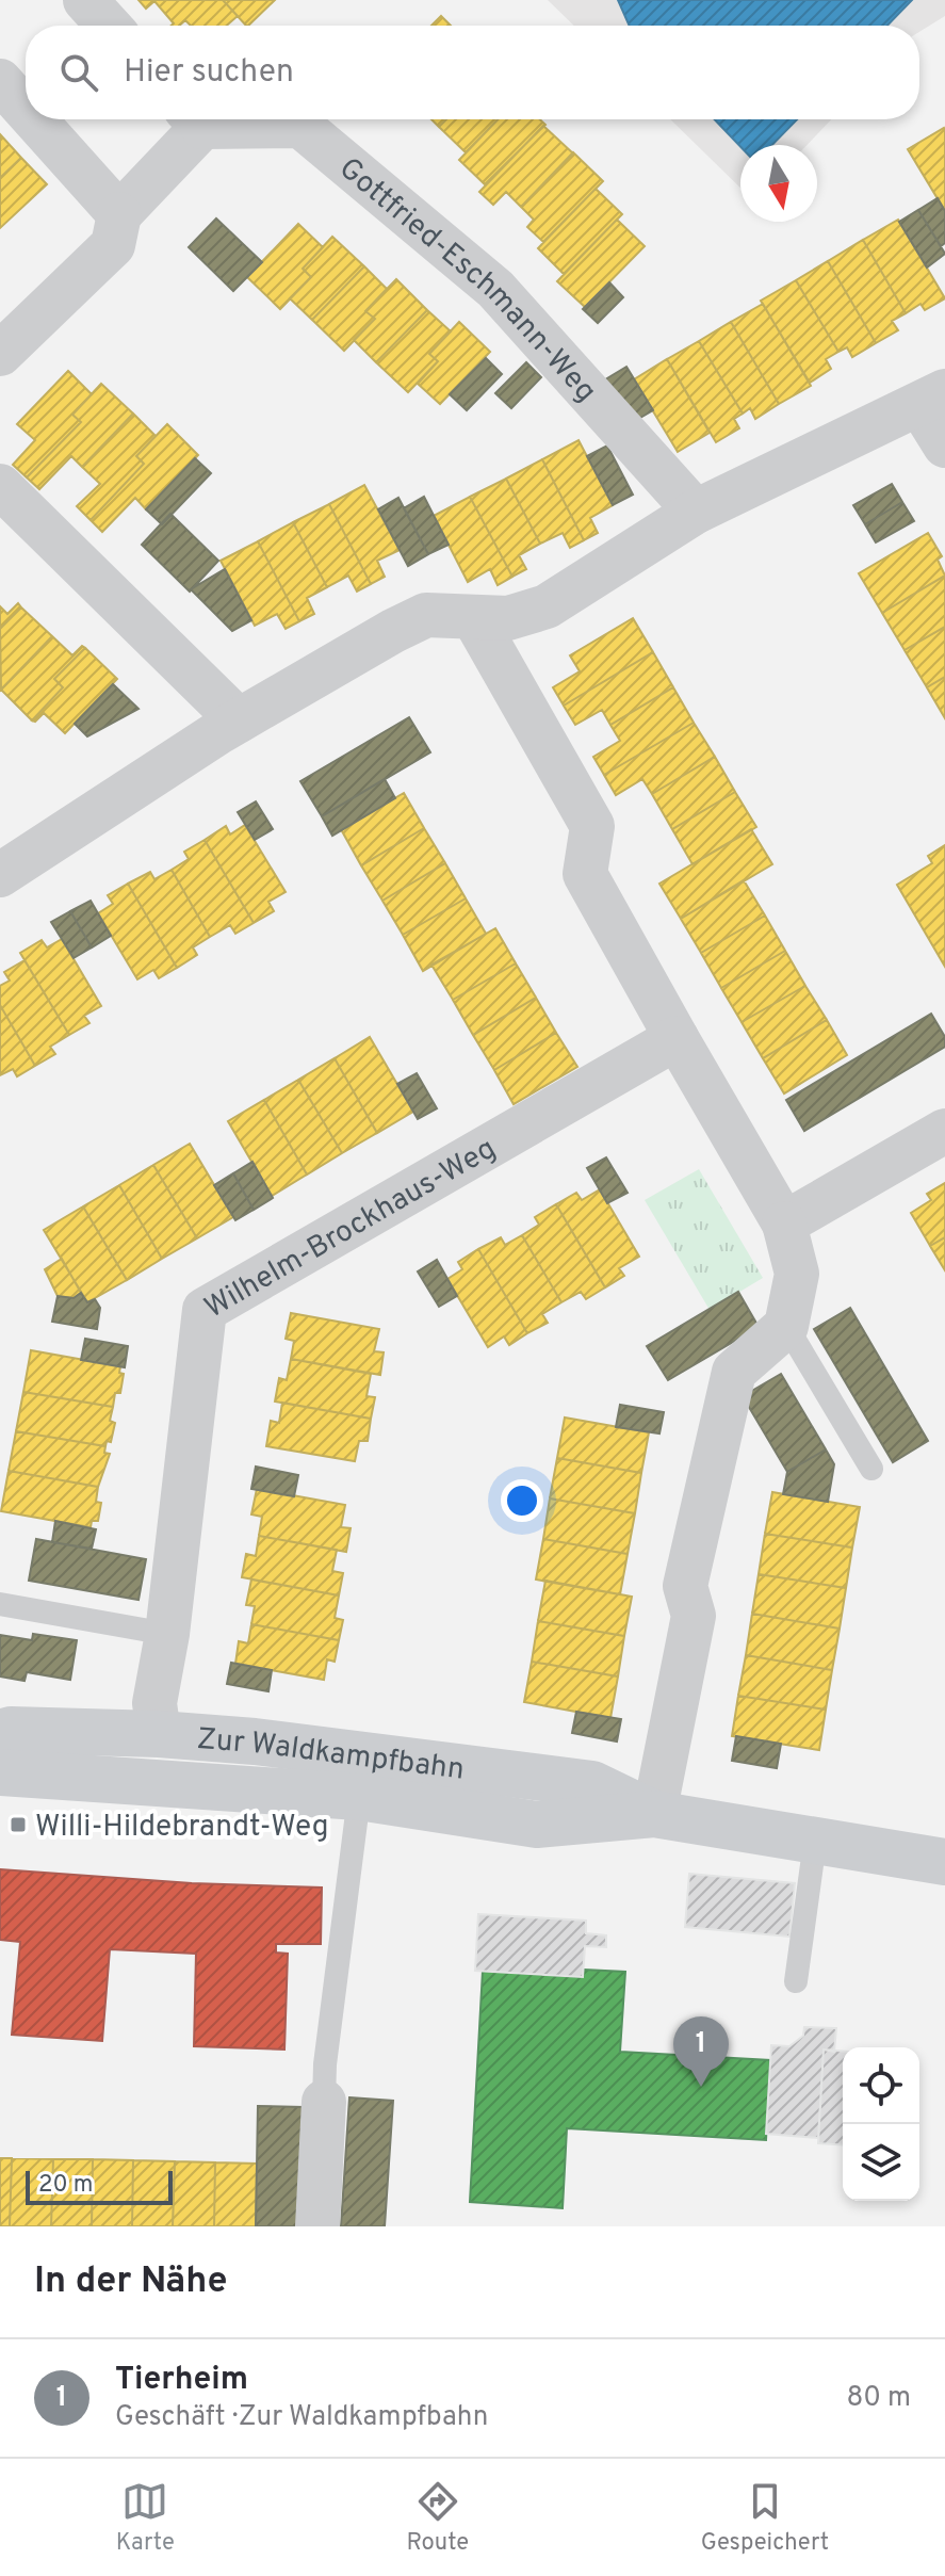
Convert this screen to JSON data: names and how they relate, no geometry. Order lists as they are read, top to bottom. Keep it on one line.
{"streets":{"main road":["Zur Waldkampfbahn"],"street":["Gottfried-Eschmann-Weg","Wilhelm-Brockhaus-Weg"]},"crossings":[["Wilhelm-Brockhaus-Weg","Zur Waldkampfbahn"]],"places":{"transit":["Willi-Hildebrandt-Weg"]},"scale_bar":"20 m","north":"bottom","page":{"search":"Hier suchen","pins":"1","scale":"20 m","heading":"In der Nähe","list":[{"mark":"1","name":"Tierheim","note":"Geschäft · Zur Waldkampfbahn","value":"80 m"}],"nav":["Karte","Route","Gespeichert"]}}
